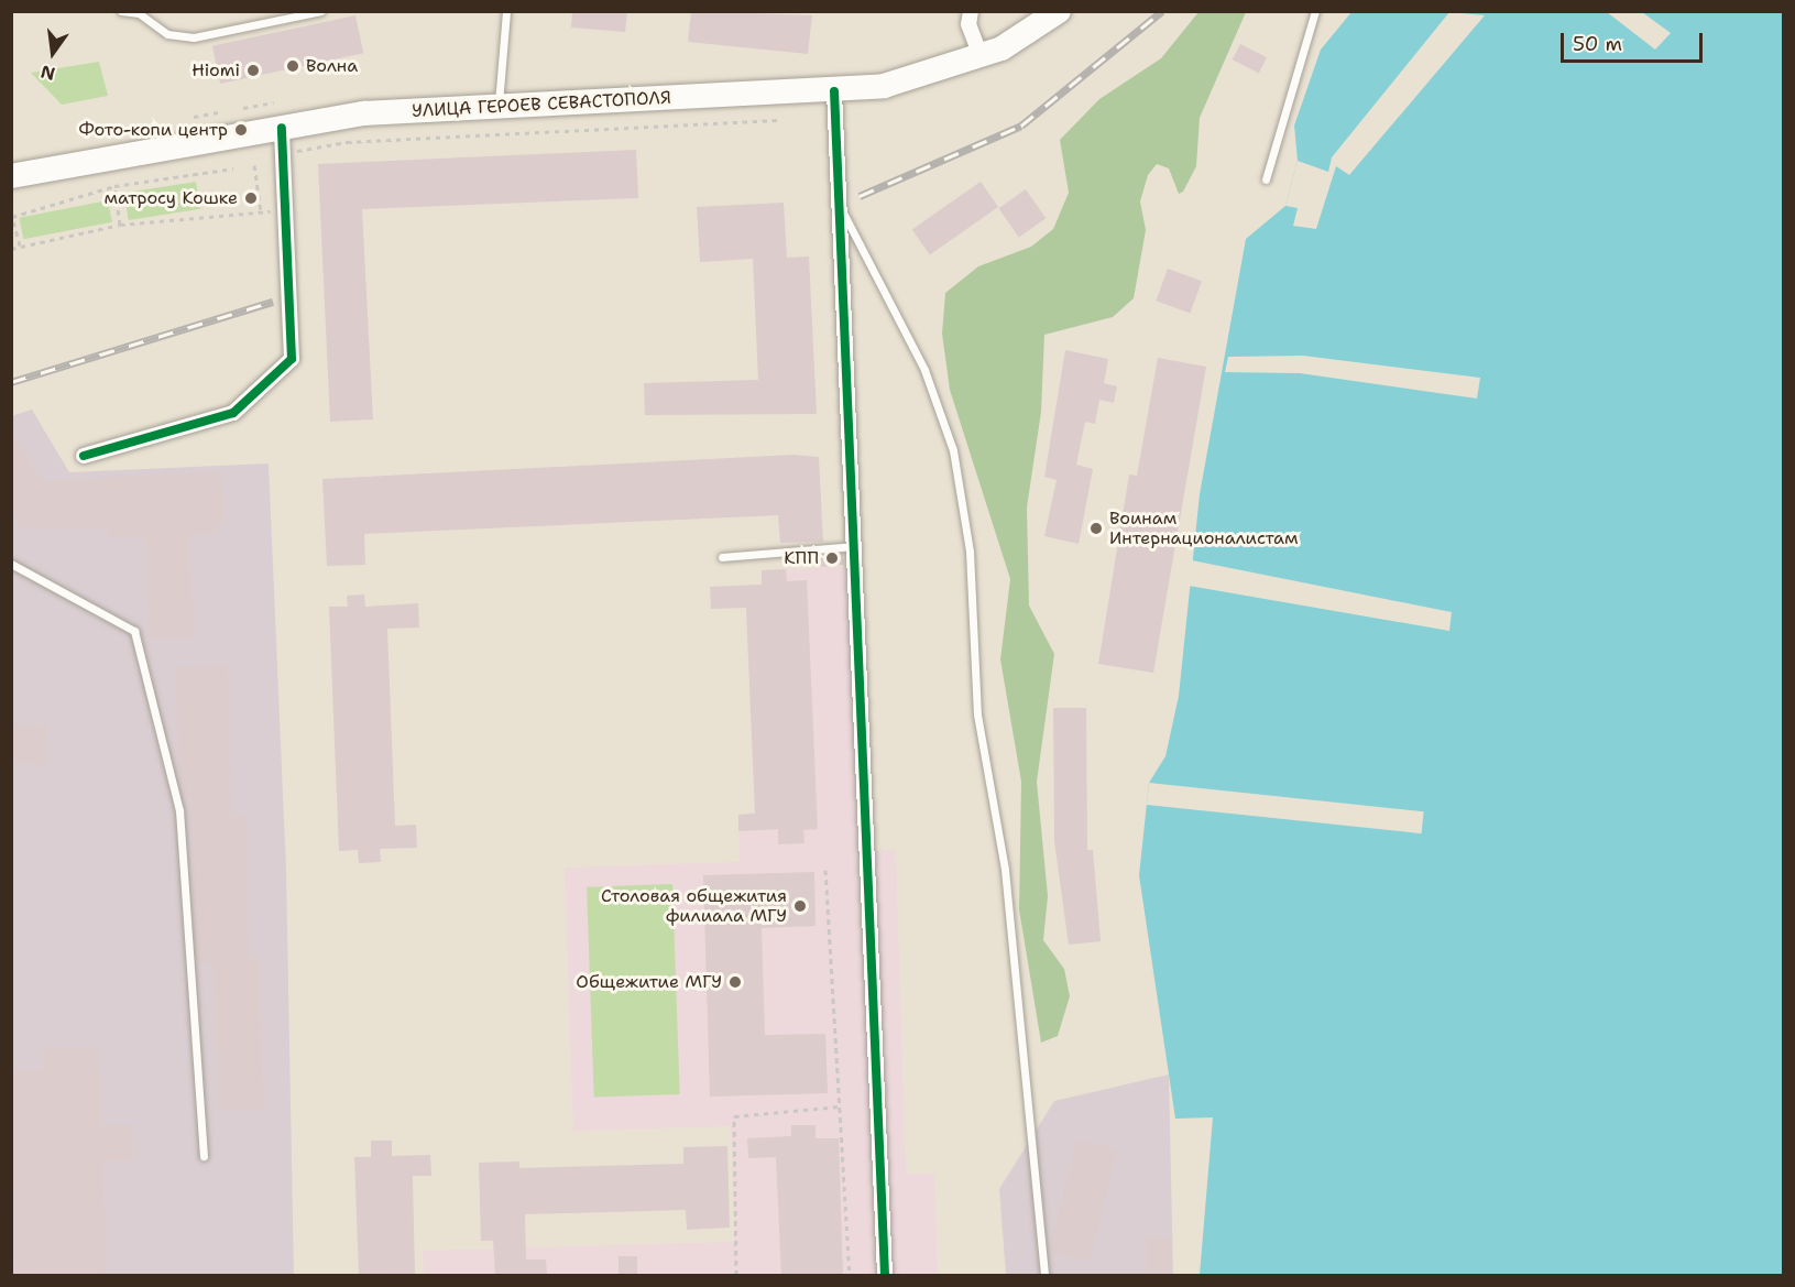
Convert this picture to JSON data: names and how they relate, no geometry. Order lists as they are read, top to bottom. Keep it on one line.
{"streets":{"main road":["УЛИЦА ГЕРОЕВ СЕВАСТОПОЛЯ"]},"places":["Волна","Hiomi","Фото-копи центр","матросу Кошке","Воинам Интернационалистам","КПП","Столовая общежития филиала МГУ","Общежитие МГУ"],"scale_bar":"50 m","north":"bottom"}
